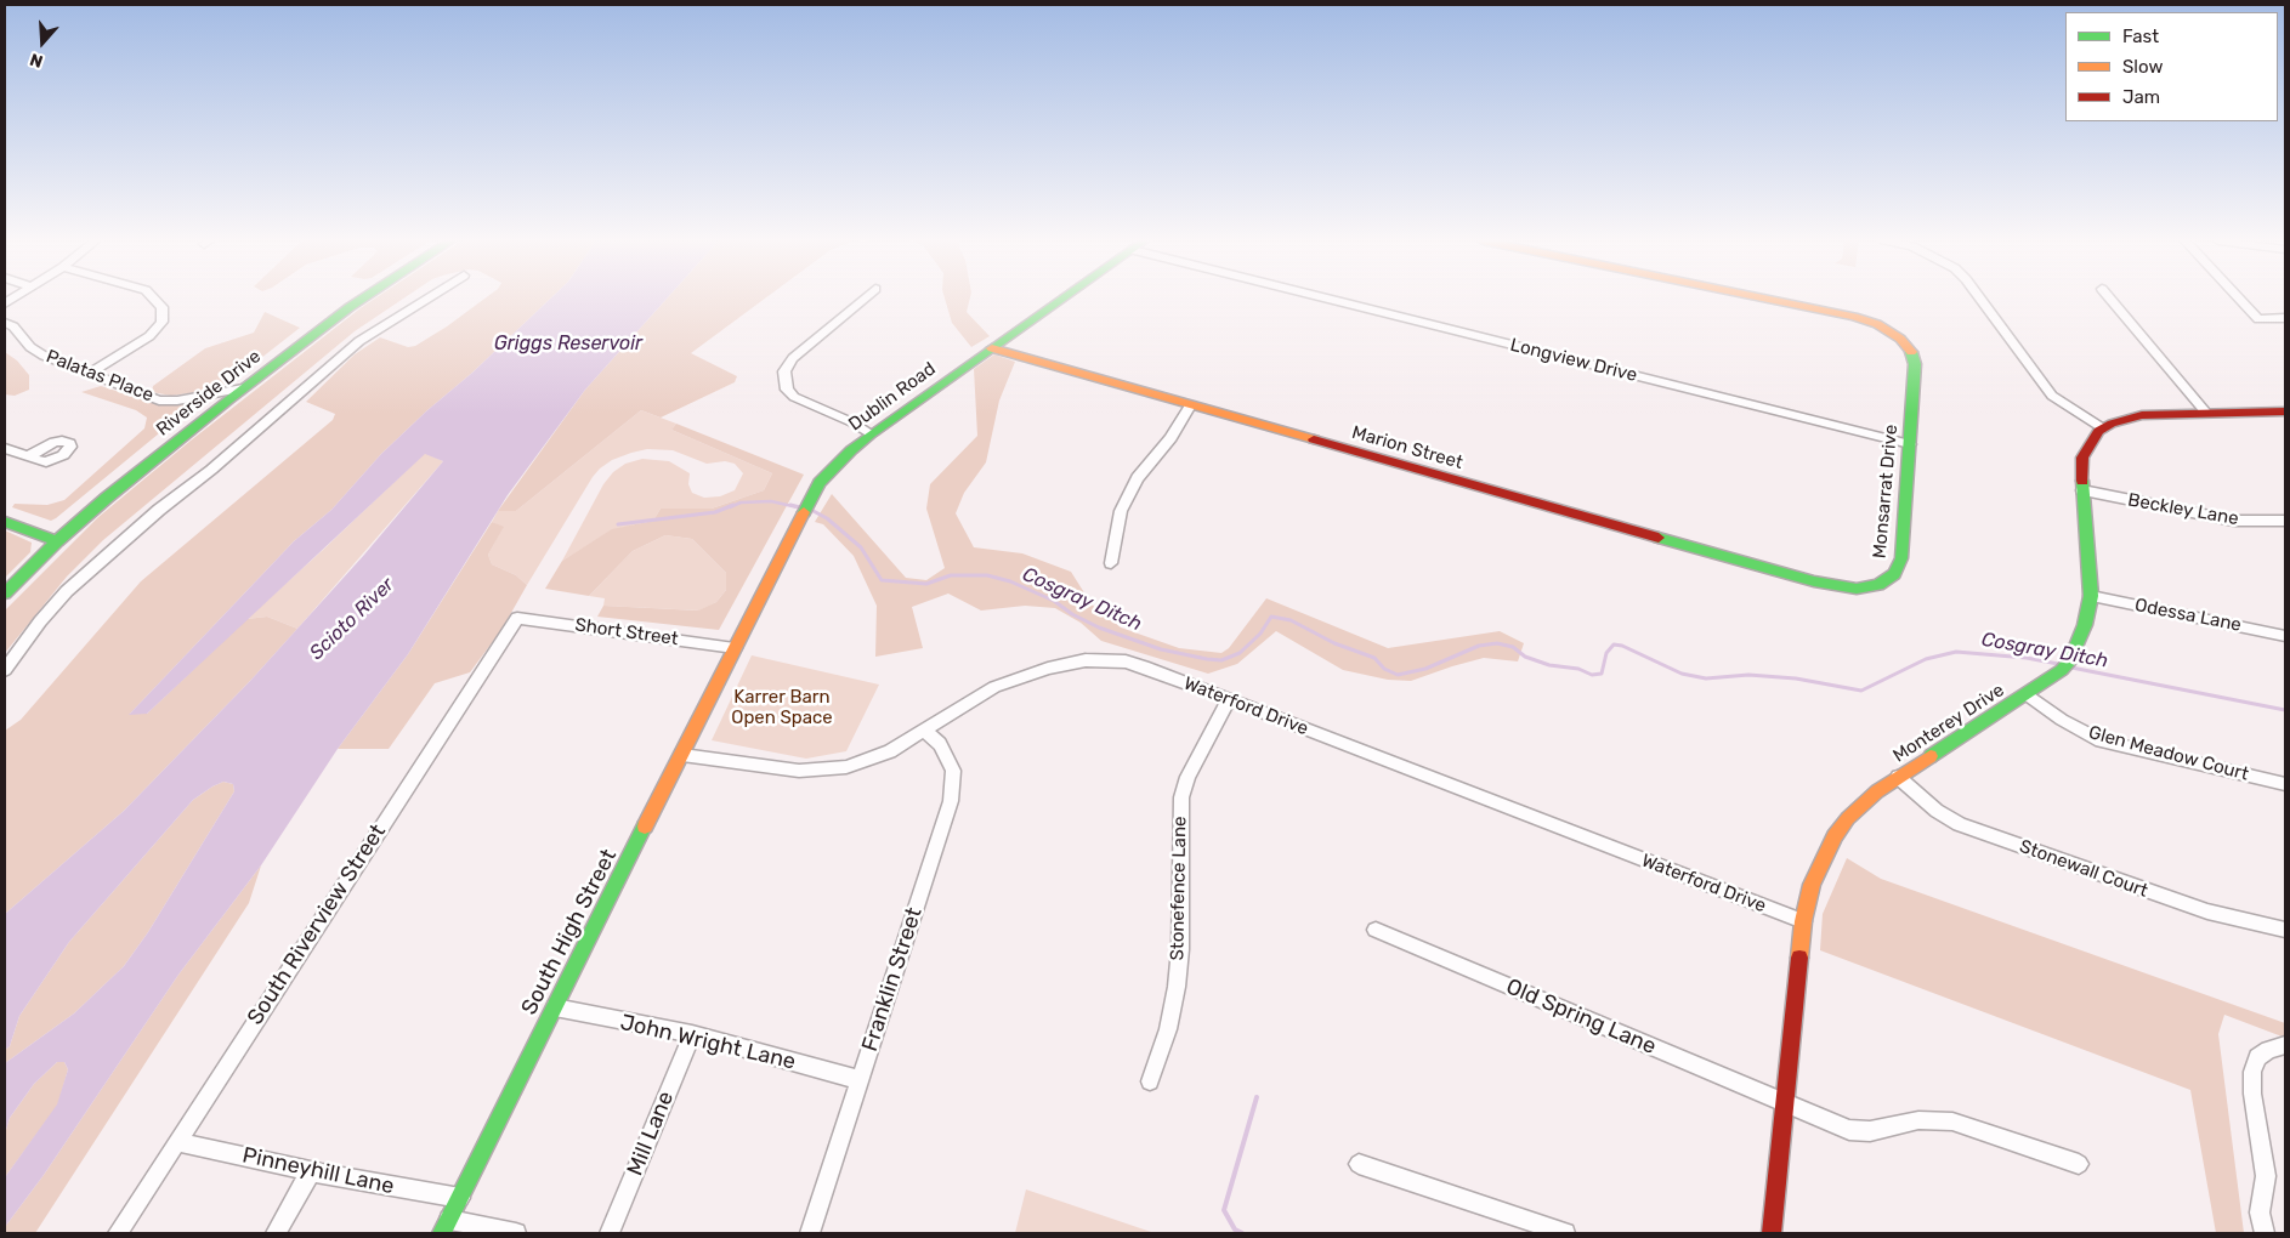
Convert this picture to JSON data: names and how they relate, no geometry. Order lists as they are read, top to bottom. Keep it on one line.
{"streets":{"street":["Longview Drive","Palatas Place","Riverside Drive","Dublin Road","Marion Street","Monsarrat Drive","Beckley Lane","Odessa Lane","Short Street","Waterford Drive","Monterey Drive","Glen Meadow Court","Stonewall Court","Stonefence Lane","South Riverview Street","South High Street","Franklin Street","Old Spring Lane","John Wright Lane","Mill Lane","Pinneyhill Lane"]},"crossings":[["Longview Drive","Monsarrat Drive"],["Palatas Place","Riverside Drive"],["Dublin Road","Marion Street"],["Dublin Road","Short Street"],["Dublin Road","South High Street"],["Marion Street","Monsarrat Drive"],["Beckley Lane","Monterey Drive"],["Odessa Lane","Monterey Drive"],["Short Street","South Riverview Street"],["Short Street","South High Street"],["Waterford Drive","Monterey Drive"],["Waterford Drive","Stonefence Lane"],["Waterford Drive","South High Street"],["Waterford Drive","Franklin Street"],["Monterey Drive","Glen Meadow Court"],["Monterey Drive","Stonewall Court"],["Monterey Drive","Old Spring Lane"],["South Riverview Street","Pinneyhill Lane"],["South High Street","John Wright Lane"],["South High Street","Pinneyhill Lane"],["Franklin Street","John Wright Lane"],["John Wright Lane","Mill Lane"]],"water":["Griggs Reservoir","Cosgray Ditch","Scioto River"],"parks":["Karrer Barn Open Space"],"legend":["Fast","Slow","Jam"],"north":"bottom"}
